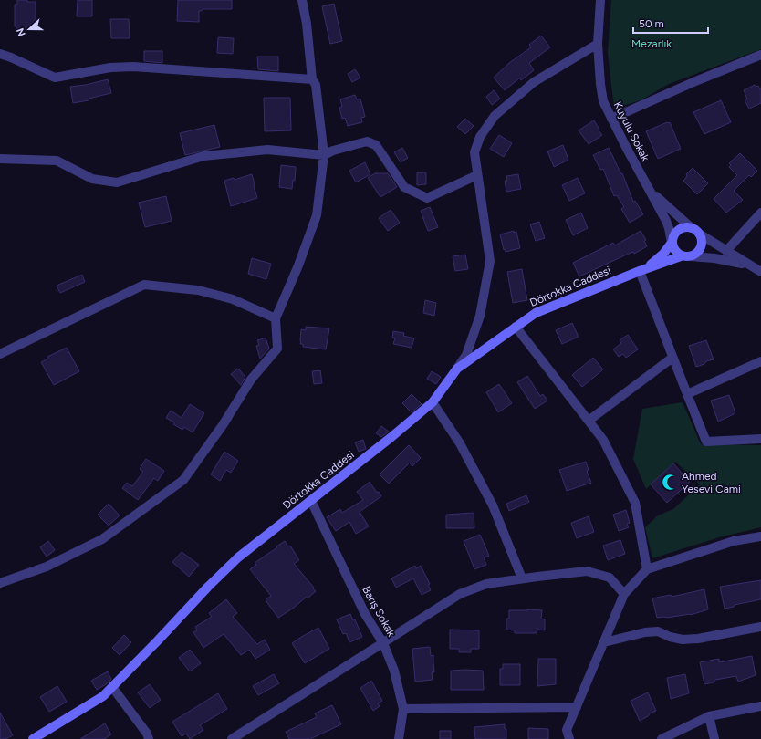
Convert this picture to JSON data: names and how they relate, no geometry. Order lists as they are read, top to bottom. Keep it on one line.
{"streets":{"street":["Kuyulu Sokak","Dörtokka Caddesi","Barış Sokak"]},"crossings":[["Kuyulu Sokak","Dörtokka Caddesi"],["Dörtokka Caddesi","Barış Sokak"]],"parks":["Mezarlık"],"places":{"mosque":["Ahmed Yesevi Cami"]},"scale_bar":"50 m","north":"left"}
